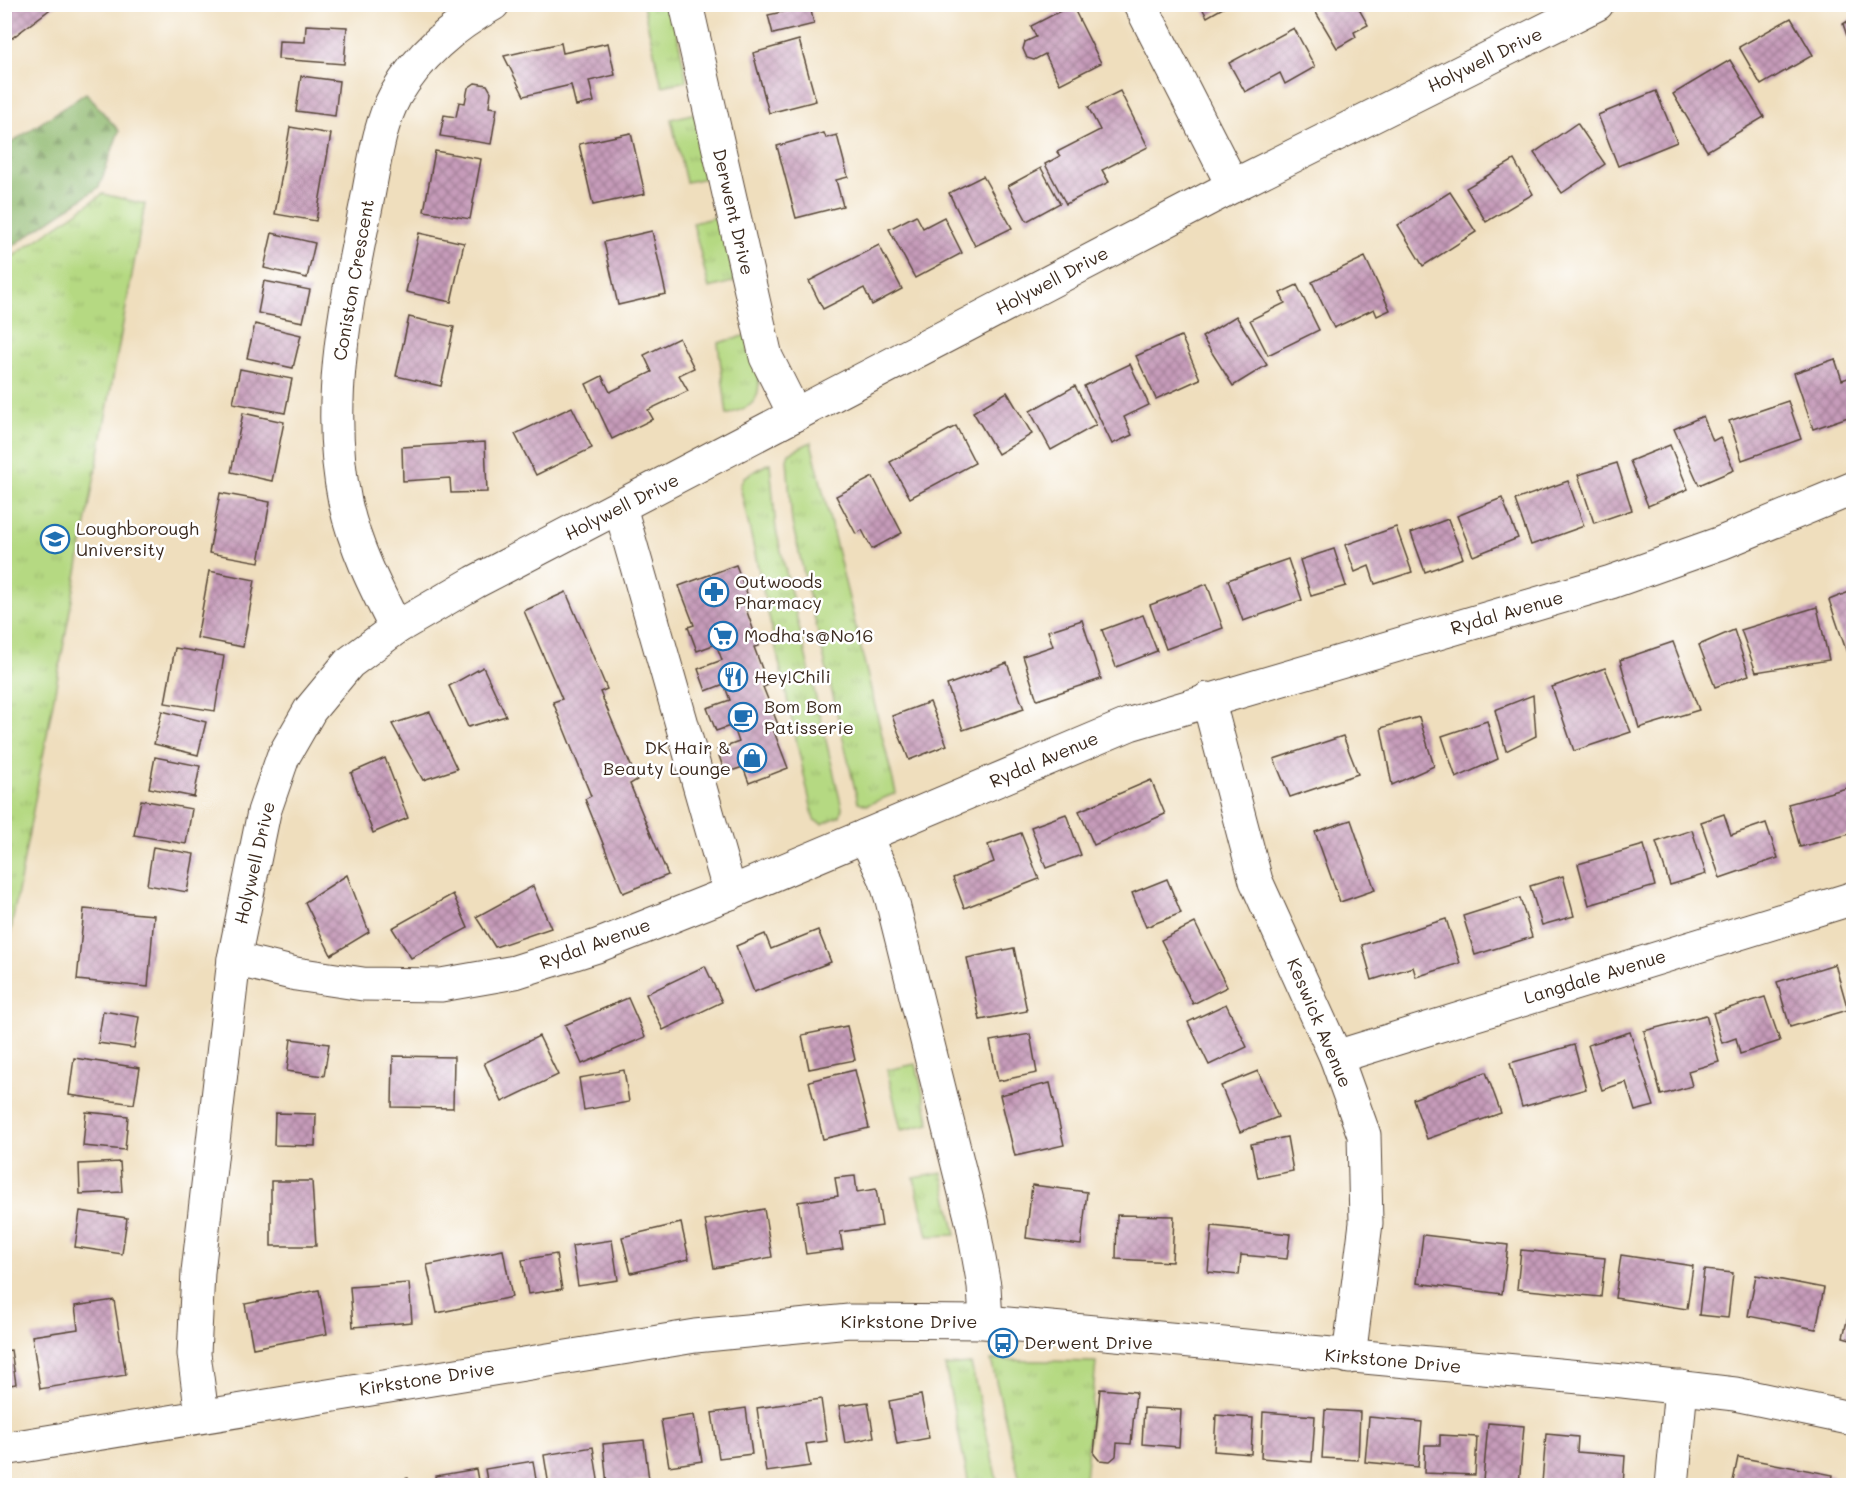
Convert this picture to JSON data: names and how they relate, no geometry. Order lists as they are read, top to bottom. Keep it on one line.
{"streets":{"street":["Holywell Drive","Derwent Drive","Coniston Crescent","Rydal Avenue","Langdale Avenue","Keswick Avenue","Kirkstone Drive"]},"crossings":[["Holywell Drive","Derwent Drive"],["Holywell Drive","Coniston Crescent"],["Holywell Drive","Rydal Avenue"],["Holywell Drive","Kirkstone Drive"],["Rydal Avenue","Keswick Avenue"],["Langdale Avenue","Keswick Avenue"],["Keswick Avenue","Kirkstone Drive"]],"places":{"school or university":["Loughborough University"],"pharmacy":["Outwoods Pharmacy"],"supermarket":["Modha's@No16"],"restaurant":["Hey!Chili"],"cafe":["Bom Bom Patisserie"],"shop":["DK Hair & Beauty Lounge"],"bus stop":["Derwent Drive"]}}
